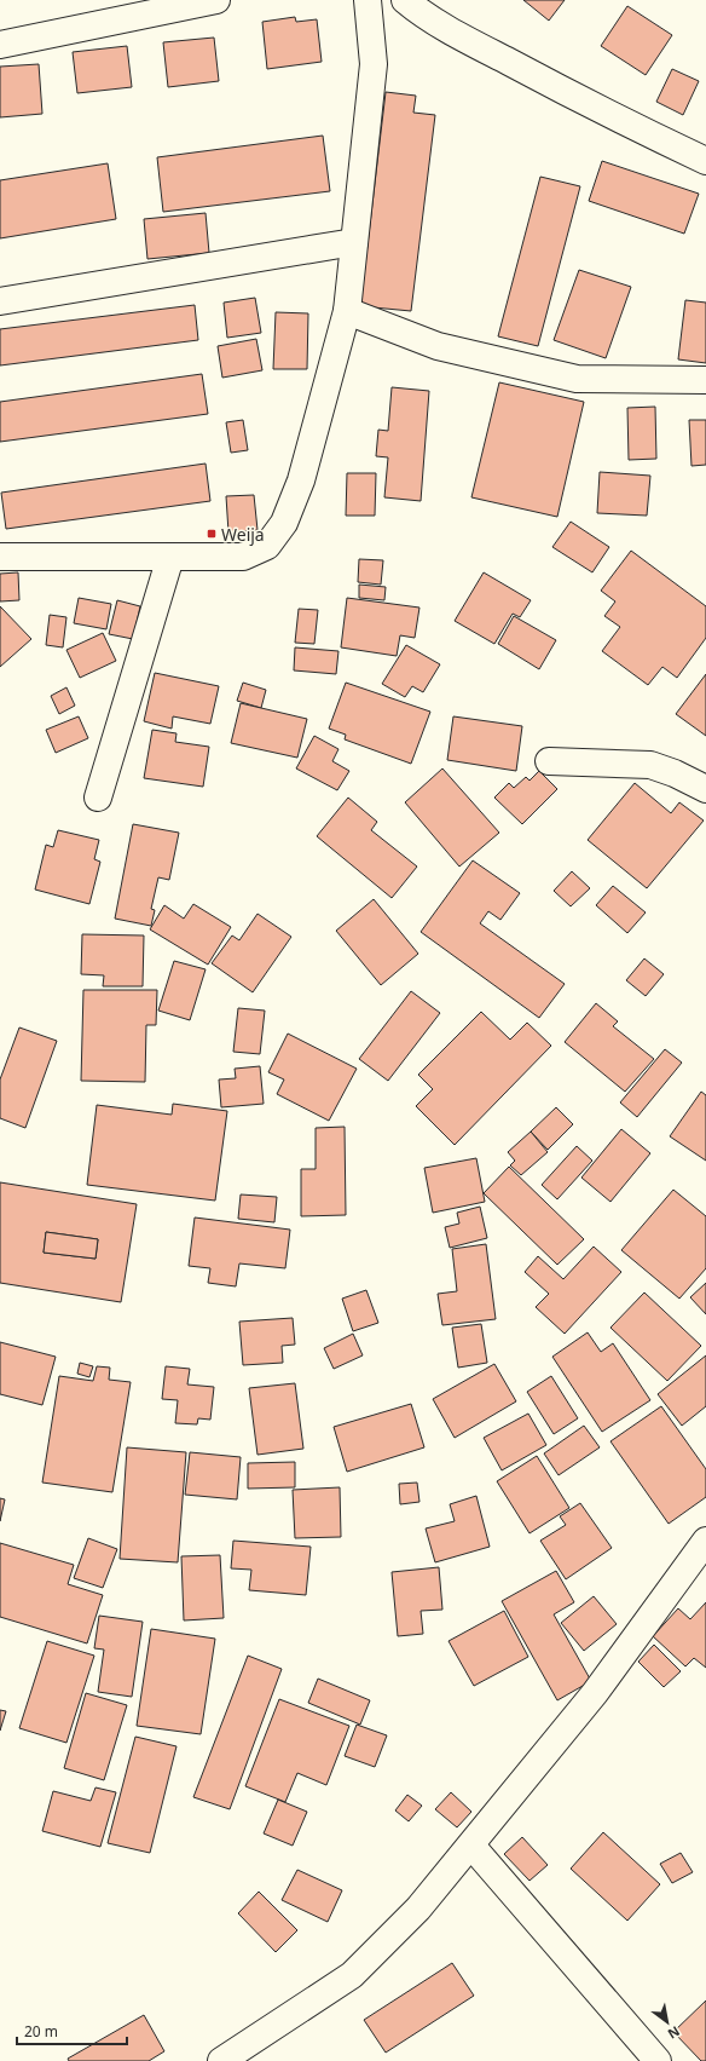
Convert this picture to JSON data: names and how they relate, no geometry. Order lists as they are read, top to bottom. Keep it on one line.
{"places":{"transit":["Weija"]},"scale_bar":"20 m","north":"bottom right"}
